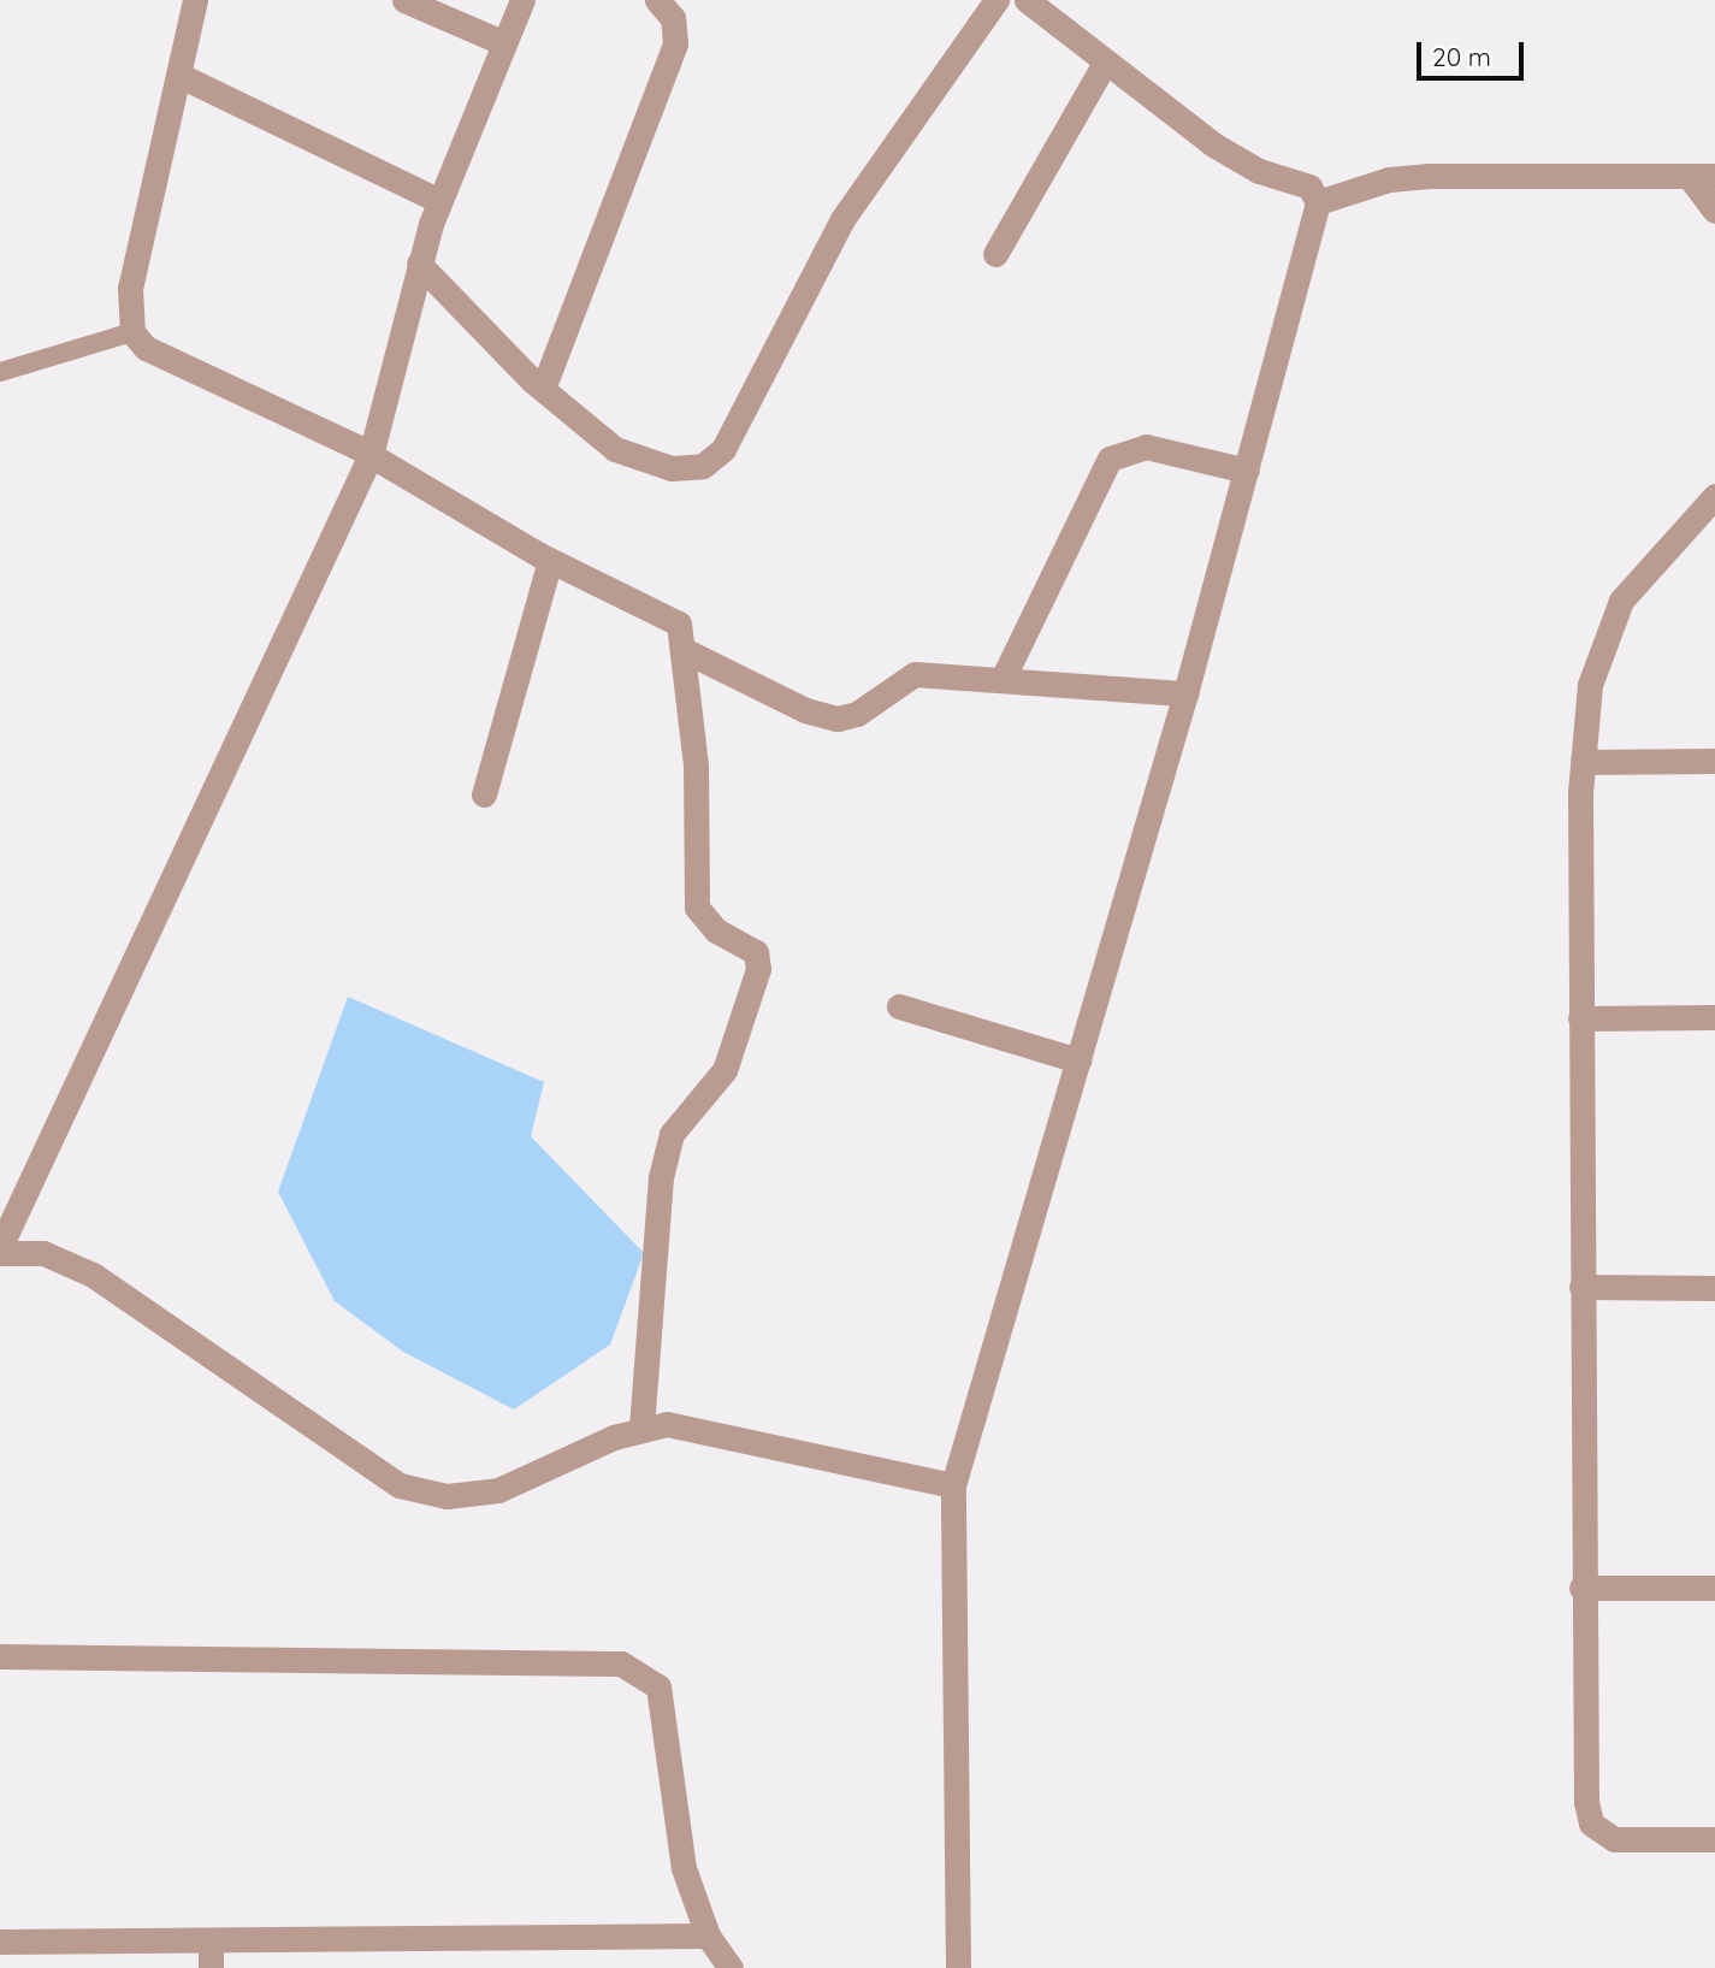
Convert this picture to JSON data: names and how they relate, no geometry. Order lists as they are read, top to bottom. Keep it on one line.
{"scale_bar":"20 m"}
